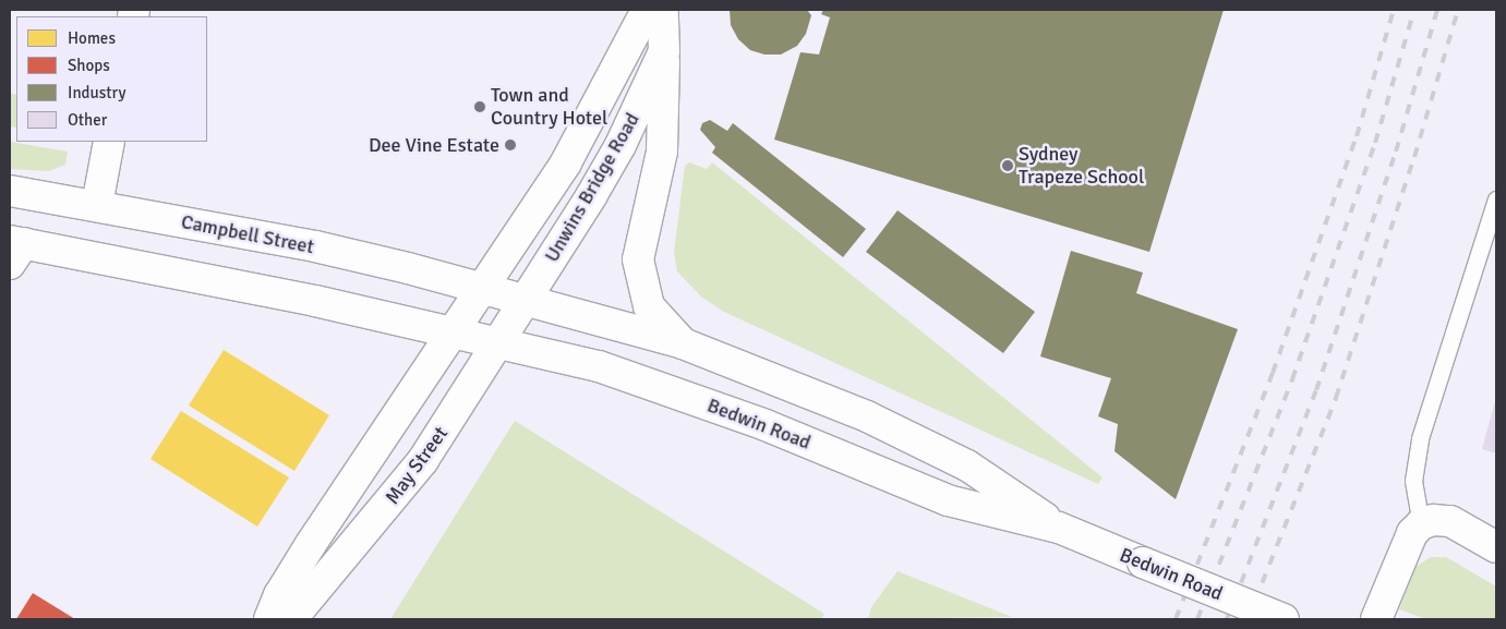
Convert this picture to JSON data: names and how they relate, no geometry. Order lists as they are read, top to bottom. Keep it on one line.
{"streets":{"main road":["Unwins Bridge Road","Campbell Street","Bedwin Road","May Street"]},"crossings":[["Unwins Bridge Road","Campbell Street"],["Unwins Bridge Road","Bedwin Road"],["Unwins Bridge Road","May Street"],["Campbell Street","Bedwin Road"],["Bedwin Road","May Street"]],"places":["Town and Country Hotel","Dee Vine Estate","Sydney Trapeze School"],"legend":["Homes","Shops","Industry","Other"]}
